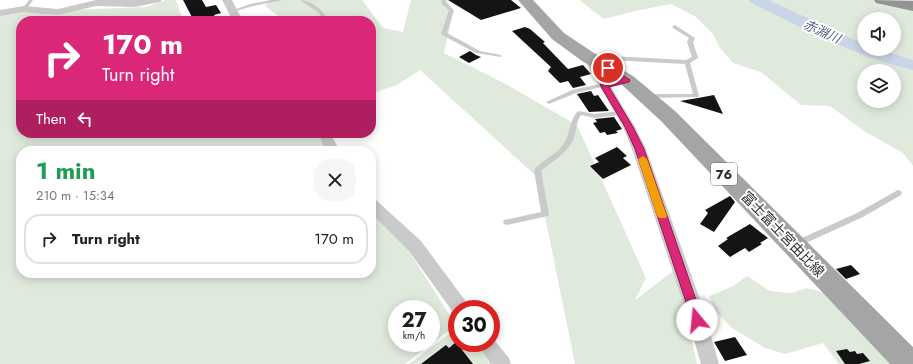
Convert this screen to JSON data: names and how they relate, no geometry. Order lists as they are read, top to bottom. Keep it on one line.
{"streets":{"main road":["76","富士富士宮由比線"]},"water":["赤淵川"],"page":{"turn":["170 m","Turn right"],"then":"Then","heading":["1 min","210 m · 15:34"],"list":[{"name":"Turn right","value":"170 m"}],"speed":"27 km/h","limit":"30"}}
